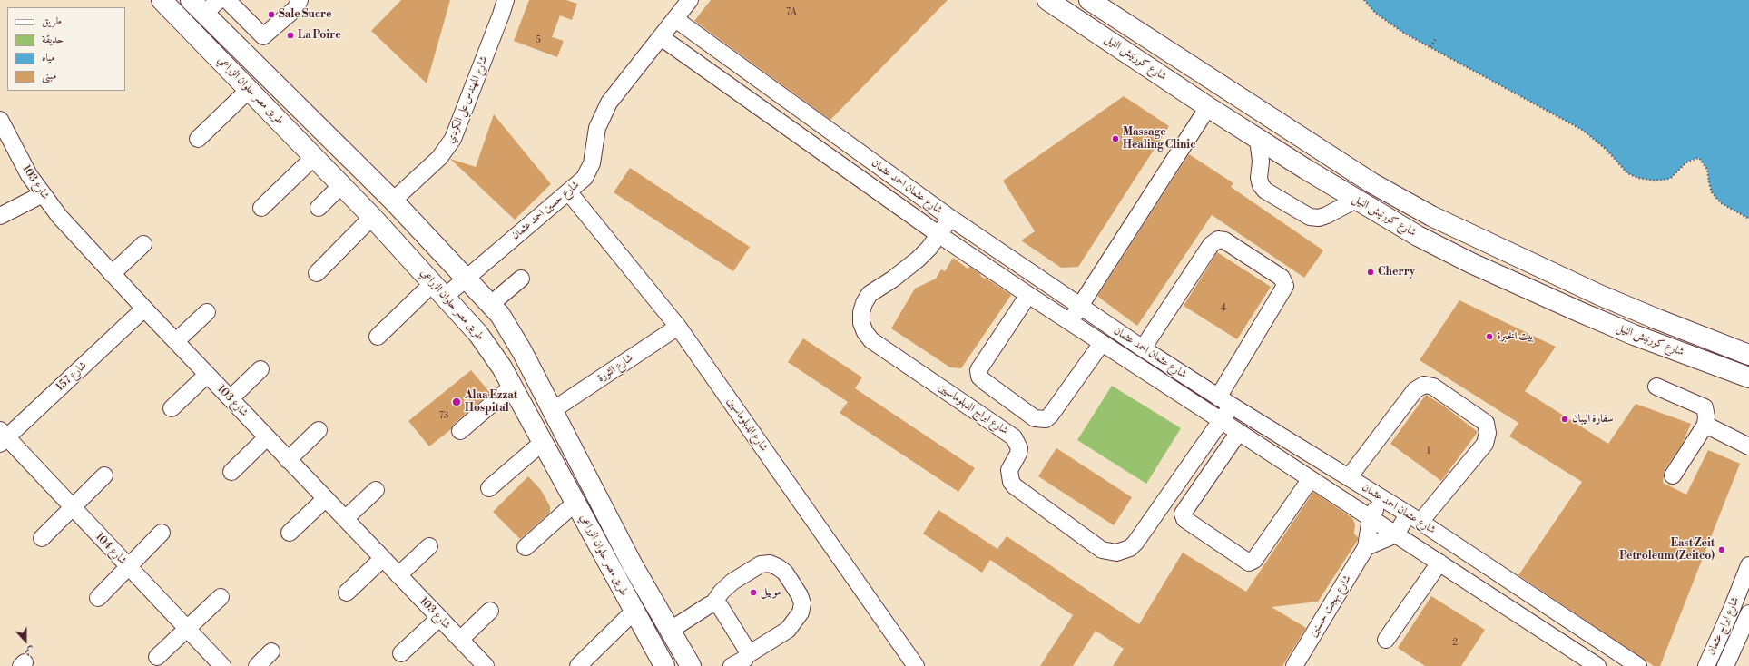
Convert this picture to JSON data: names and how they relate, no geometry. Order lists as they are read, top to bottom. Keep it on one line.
{"streets":{"main road":["شارع كورنيش النيل","طريق مصر حلوان الزراعي"],"street":["شارع المهندس علي الكردي","شارع 103","شارع عثمان احمد عثمان","شارع حسين احمد عثمان","شارع الثورة","شارع 157","شارع ابراج الدبلوماسيين","شارع الدبلوماسيين","شارع 104","شارع بهجت حسنين","شارع ابراج عثمان"]},"crossings":[["طريق مصر حلوان الزراعي","شارع المهندس علي الكردي"],["طريق مصر حلوان الزراعي","شارع حسين احمد عثمان"],["طريق مصر حلوان الزراعي","شارع الثورة"],["شارع 103","شارع 157"],["شارع عثمان احمد عثمان","شارع حسين احمد عثمان"],["شارع عثمان احمد عثمان","شارع ابراج الدبلوماسيين"],["شارع عثمان احمد عثمان","شارع بهجت حسنين"],["شارع حسين احمد عثمان","شارع الدبلوماسيين"],["شارع الثورة","شارع الدبلوماسيين"],["شارع 157","شارع 104"]],"places":["Sale Sucre","La Poire","Massage Healing Clinic","Cherry","بيت الخبرة","Alaa Ezzat Hospital","سفارة اليبان","East Zeit Petroleum (Zeitco)","موبيل"],"house_numbers":["7A","5","4","73","1","2"],"legend":["طريق","حديقة","مياه","مبنى"],"north":"bottom"}
